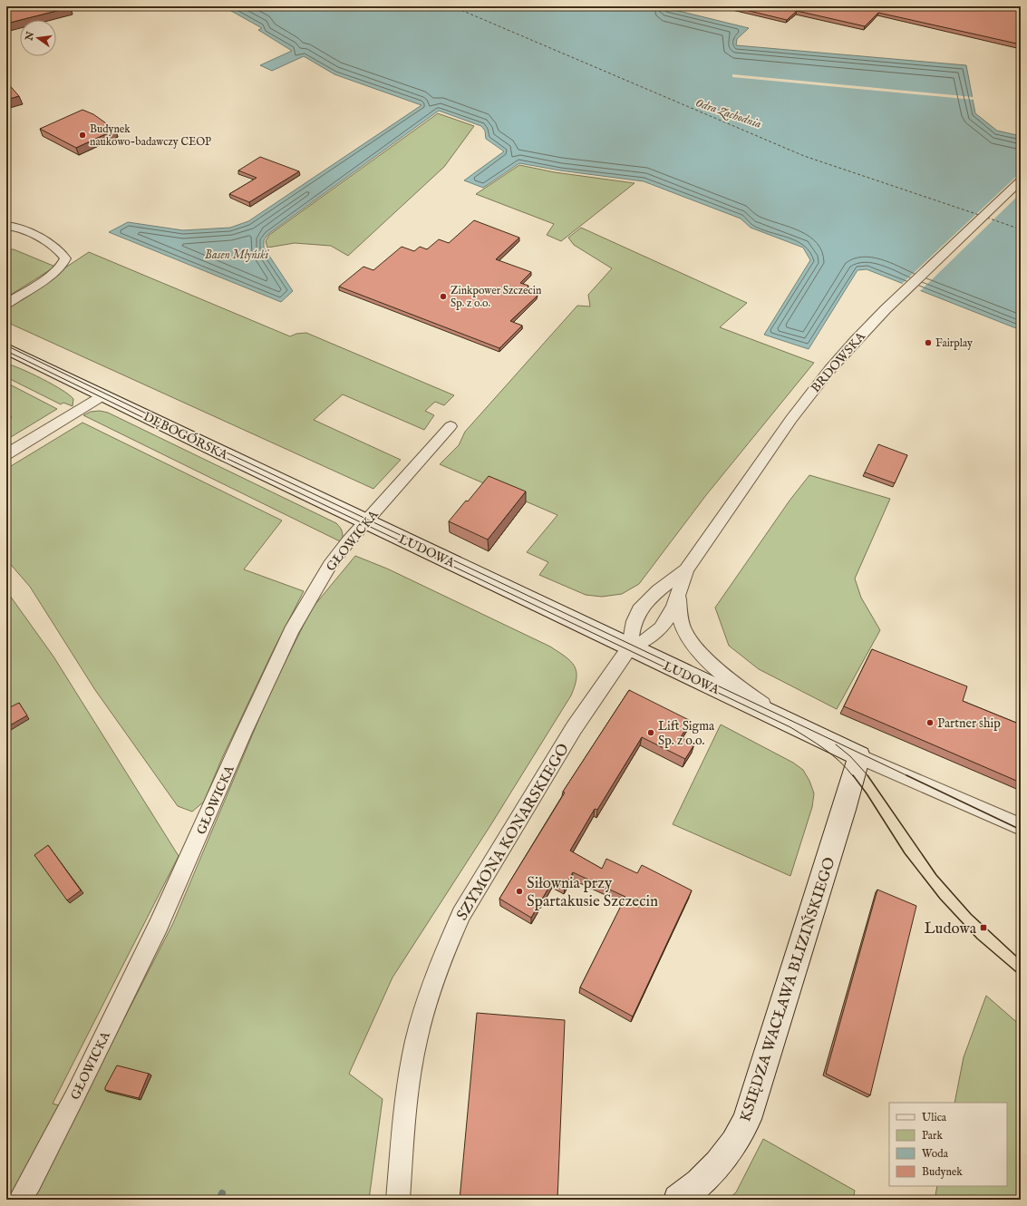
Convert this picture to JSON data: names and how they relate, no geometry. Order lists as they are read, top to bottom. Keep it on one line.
{"streets":{"street":["BRDOWSKA","DĘBOGÓRSKA","GŁOWICKA","LUDOWA","SZYMONA KONARSKIEGO","KSIĘDZA WACŁAWA BLIZIŃSKIEGO"]},"crossings":[["BRDOWSKA","LUDOWA"],["BRDOWSKA","SZYMONA KONARSKIEGO"],["DĘBOGÓRSKA","GŁOWICKA"],["DĘBOGÓRSKA","LUDOWA"],["GŁOWICKA","LUDOWA"],["LUDOWA","SZYMONA KONARSKIEGO"],["LUDOWA","KSIĘDZA WACŁAWA BLIZIŃSKIEGO"]],"water":["Odra Zachodnia","Basen Młyński"],"places":{"other":["Budynek naukowo-badawczy CEOP","Zinkpower Szczecin Sp. z o.o.","Fairplay","Partner ship","Lift Sigma Sp. z o.o.","Siłownia przy Spartakusie Szczecin"],"transit":["Ludowa"]},"legend":["Ulica","Park","Woda","Budynek"],"north":"left"}
